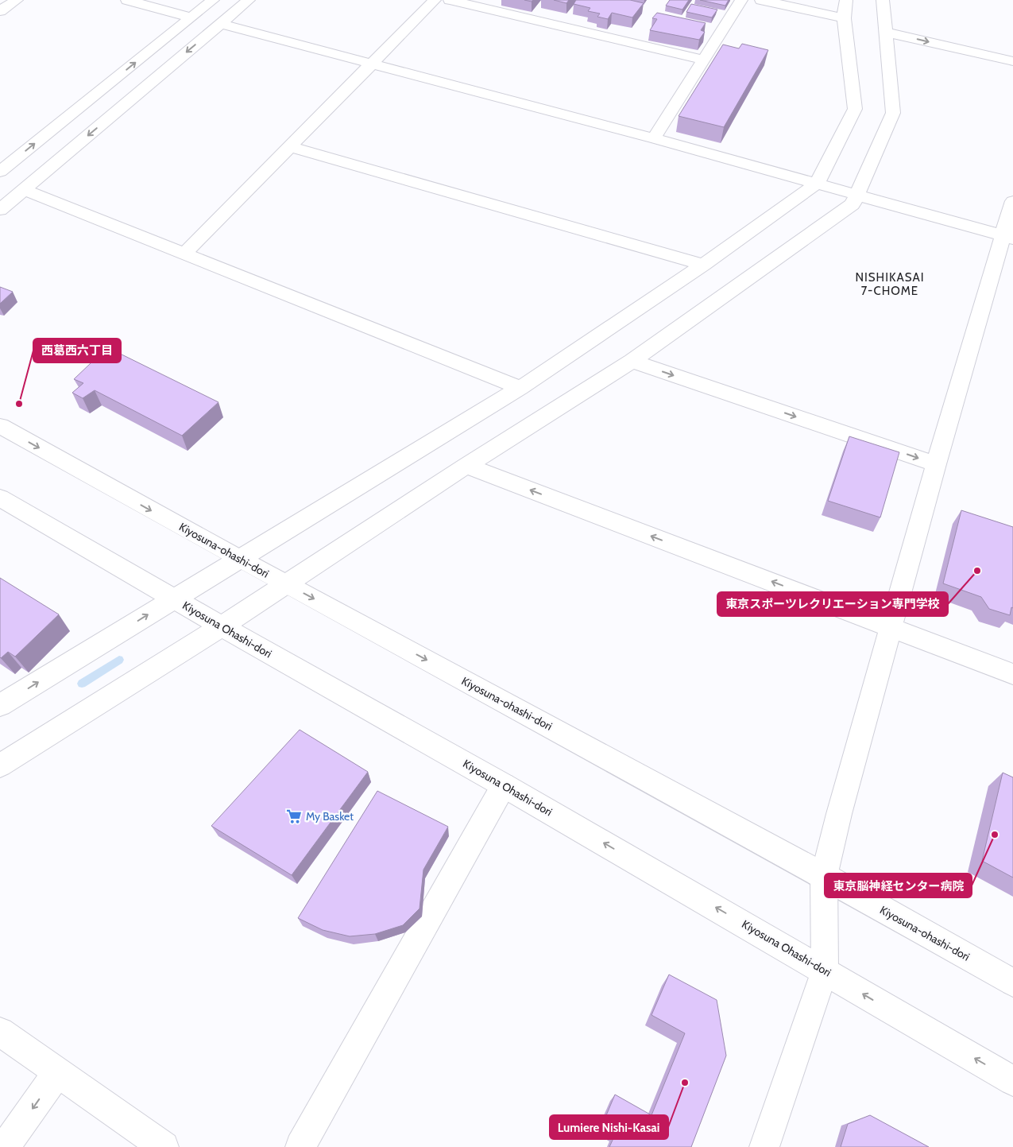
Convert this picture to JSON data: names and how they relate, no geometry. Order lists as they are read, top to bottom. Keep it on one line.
{"streets":{"street":["Kiyosuna-ohashi-dori","Kiyosuna Ohashi-dori"]},"one_way":["Kiyosuna-ohashi-dori","Kiyosuna Ohashi-dori"],"districts":["NISHIKASAI 7-CHOME"],"places":{"other":["西葛西六丁目","東京スポーツレクリエーション専門学校","東京脳神経センター病院","Lumiere Nishi-Kasai"],"supermarket":["My Basket"]}}
